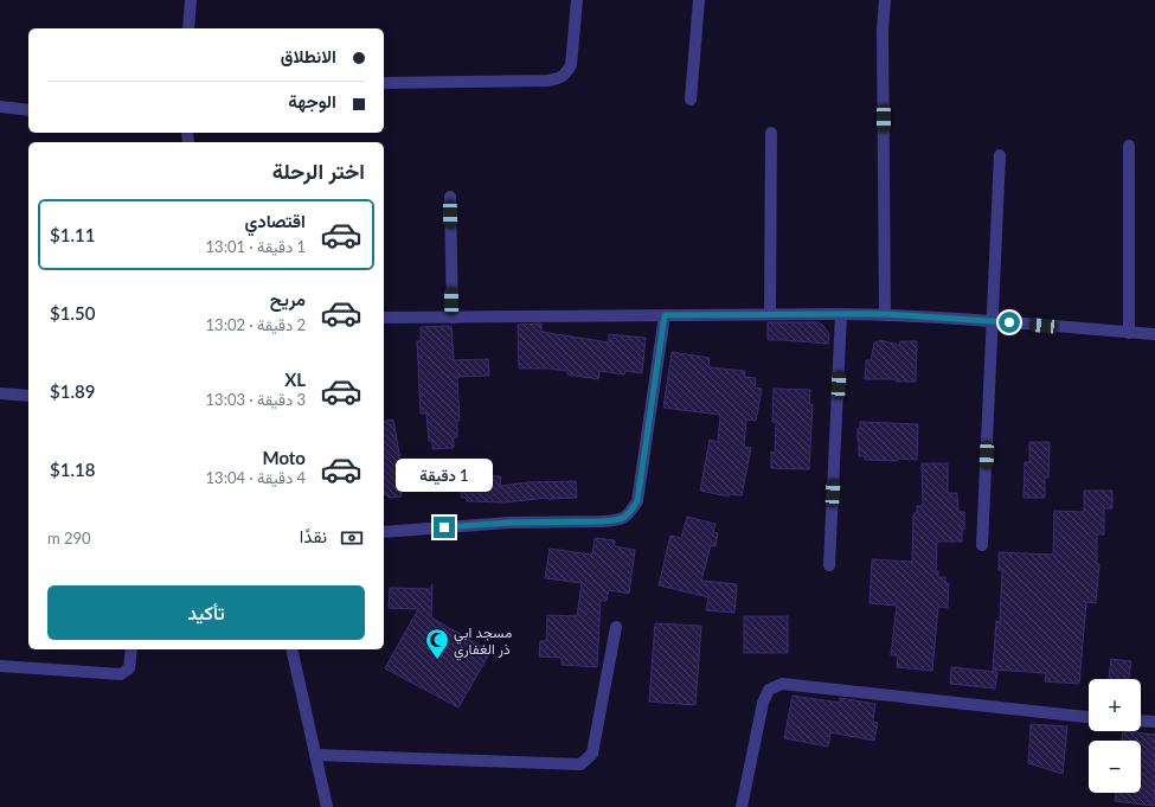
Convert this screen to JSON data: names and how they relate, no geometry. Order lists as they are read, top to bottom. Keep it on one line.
{"places":{"mosque":["مسجد ابي ذر الغفاري"]},"page":{"banner":["الانطلاق","الوجهة"],"heading":"اختر الرحلة","list":[{"name":"اقتصادي","note":"1 دقيقة · 13:01","value":"$1.11"},{"name":"مريح","note":"2 دقيقة · 13:02","value":"$1.50"},{"name":"XL","note":"3 دقيقة · 13:03","value":"$1.89"},{"name":"Moto","note":"4 دقيقة · 13:04","value":"$1.18"}],"bubble":"1 دقيقة","pay":["نقدًا","290 m"],"buttons":"تأكيد","map_buttons":["+","−"]}}
